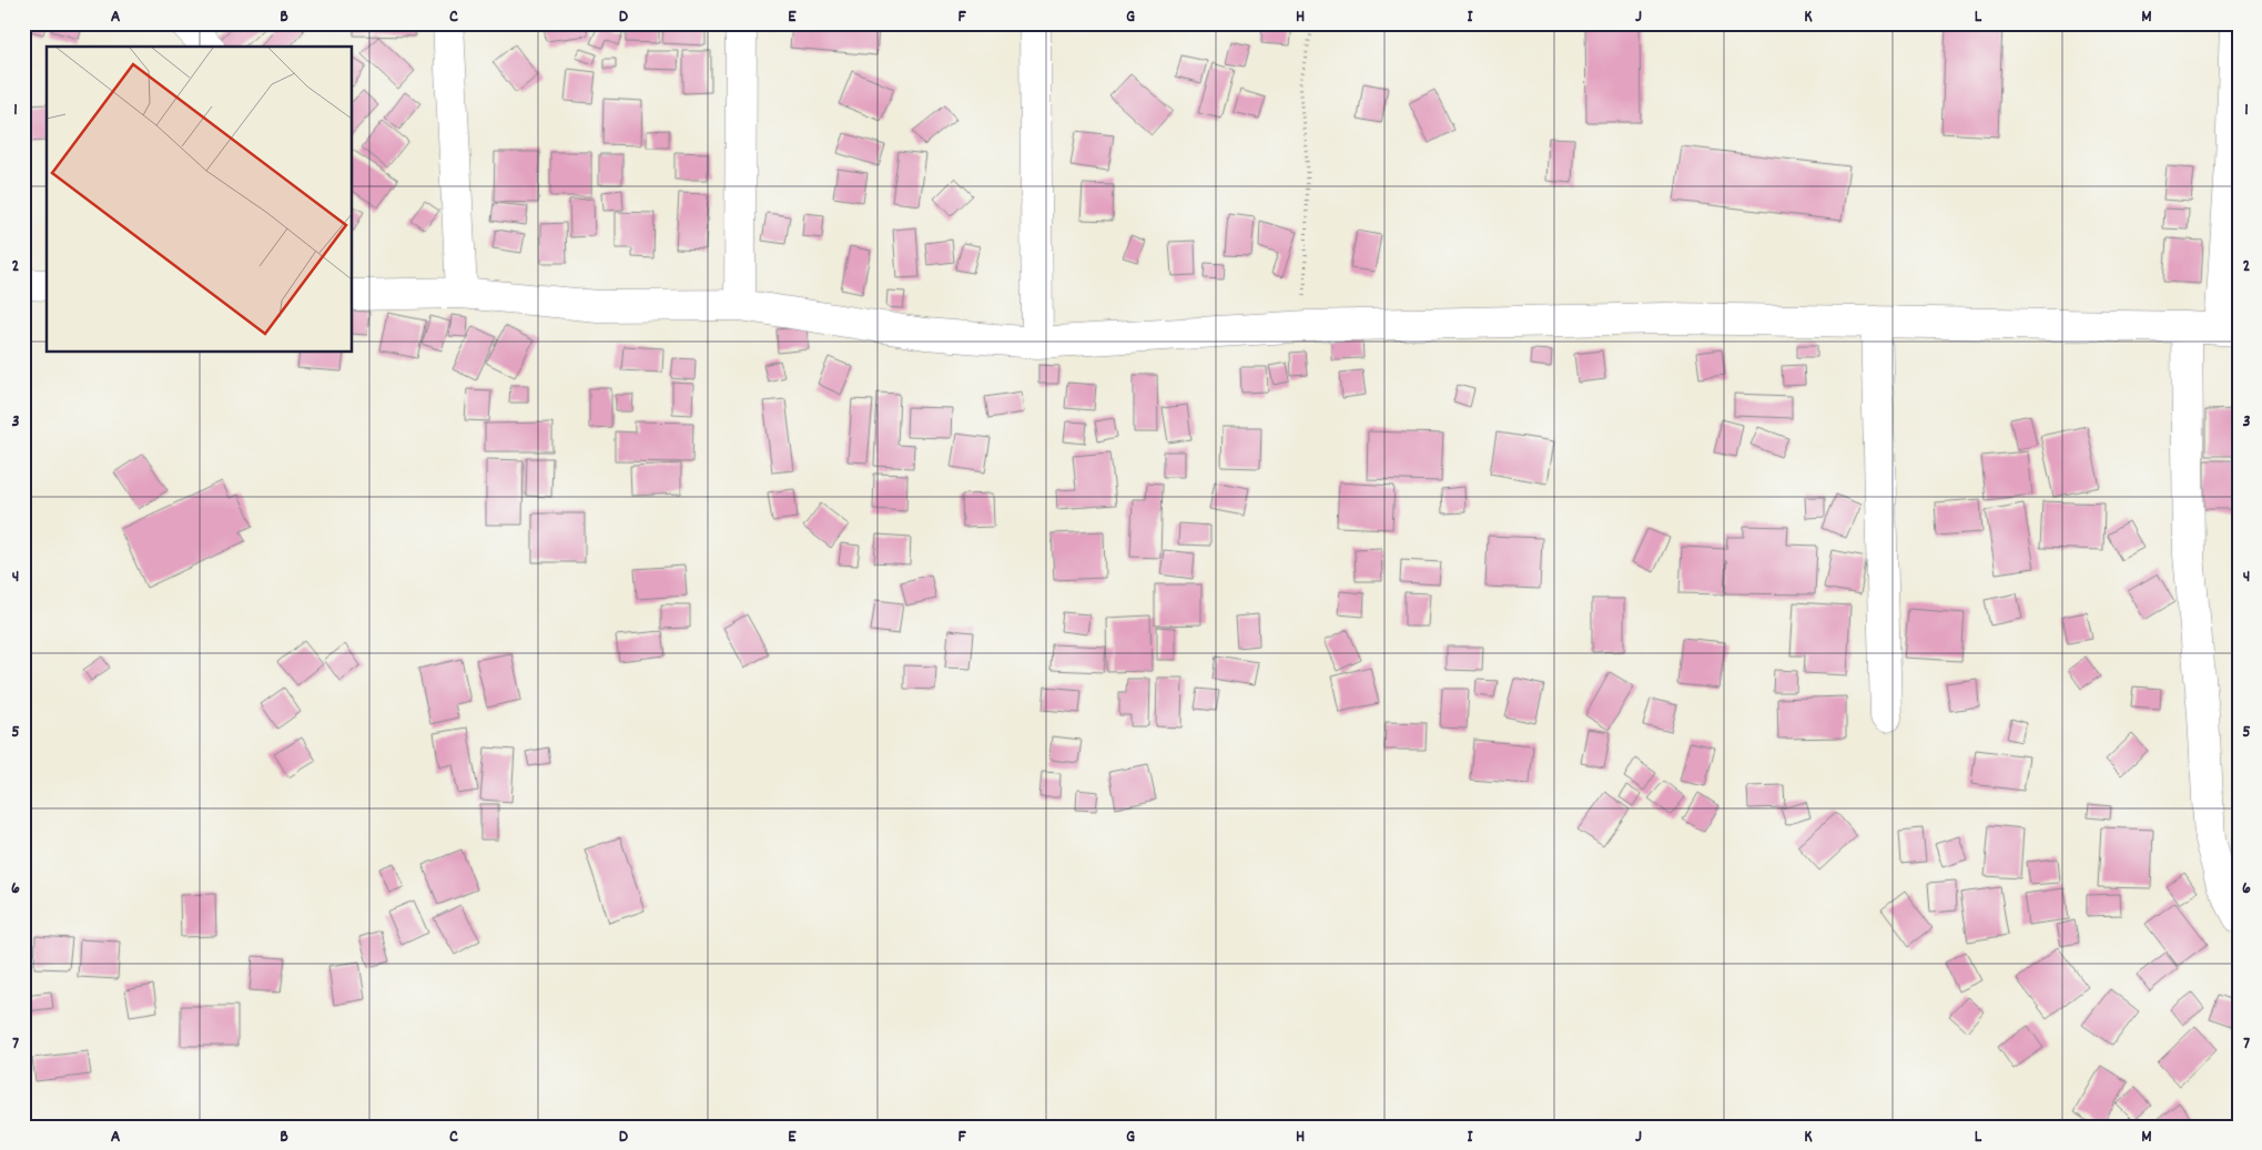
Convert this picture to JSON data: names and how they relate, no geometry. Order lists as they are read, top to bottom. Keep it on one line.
{"grid":{"columns":["A","B","C","D","E","F","G","H","I","J","K","L","M"],"rows":["1","2","3","4","5","6","7"]}}
